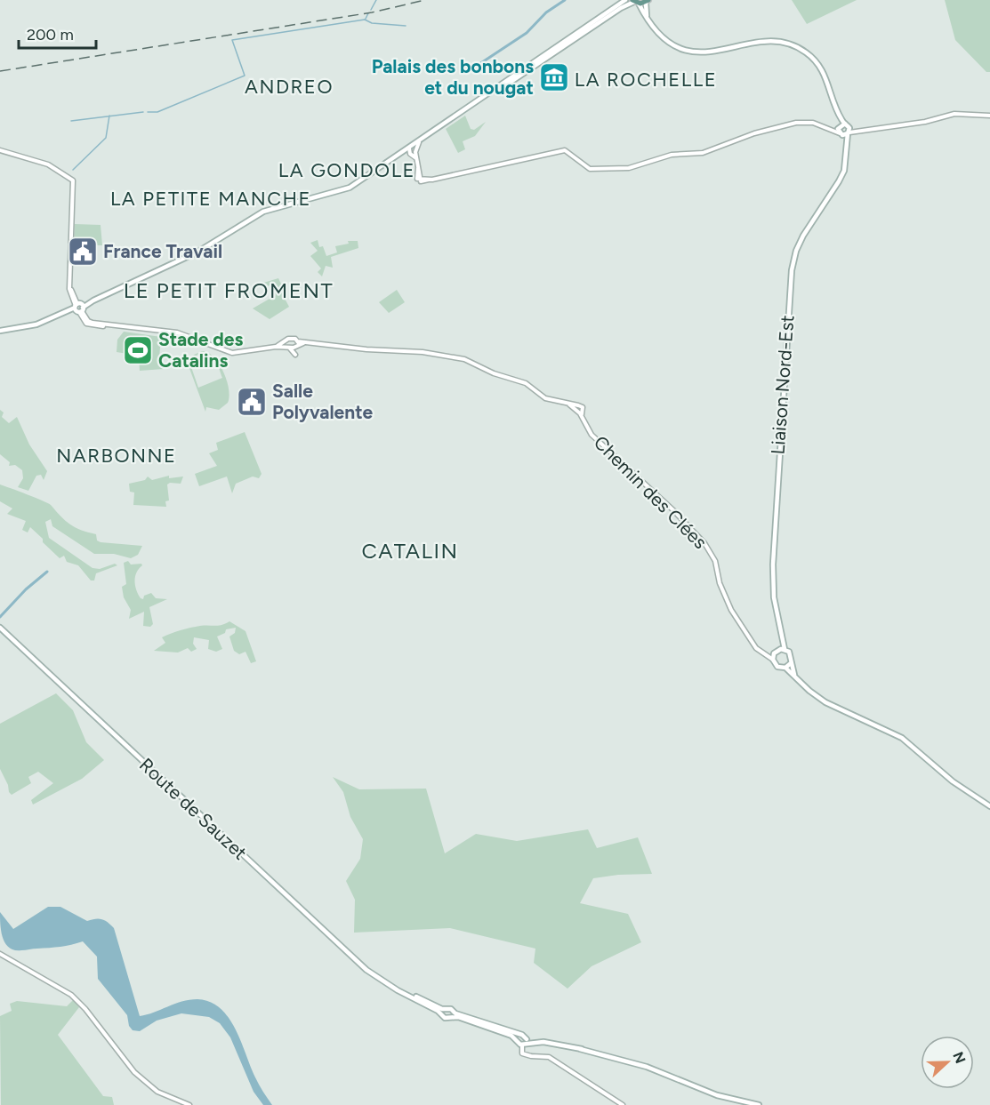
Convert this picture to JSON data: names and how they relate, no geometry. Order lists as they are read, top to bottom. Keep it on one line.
{"streets":{"main road":["Liaison Nord-Est","Route de Sauzet"],"street":["Chemin des Clées"]},"crossings":[["Liaison Nord-Est","Chemin des Clées"]],"districts":["LA ROCHELLE","ANDREO","LA GONDOLE","LA PETITE MANCHE","LE PETIT FROMENT","NARBONNE","CATALIN"],"places":{"museum":["Palais des bonbons et du nougat"],"public building":["France Travail","Salle Polyvalente"],"sports":["Stade des Catalins"]},"scale_bar":"200 m","north":"right"}
